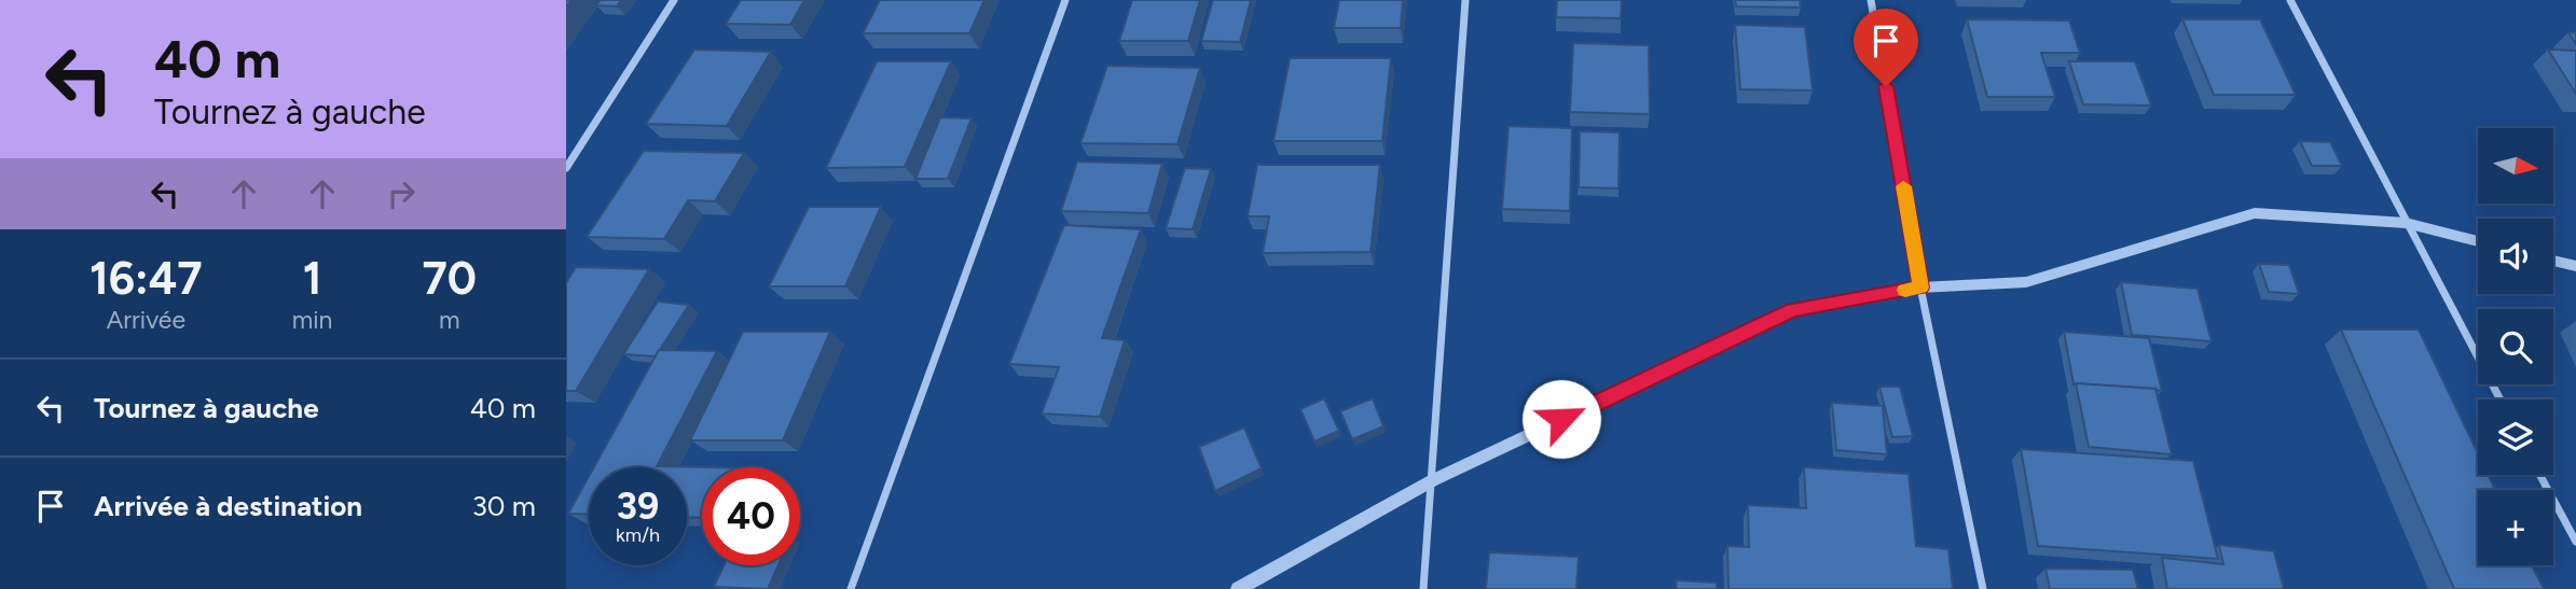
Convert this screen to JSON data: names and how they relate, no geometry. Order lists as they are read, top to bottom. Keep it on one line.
{"north":"right","page":{"turn":["40 m","Tournez à gauche"],"map_buttons":"+","eta":["16:47","Arrivée","1","min","70","m"],"list":[{"name":"Tournez à gauche","value":"40 m"},{"name":"Arrivée à destination","value":"30 m"}],"speed":"39 km/h","limit":"40"}}
